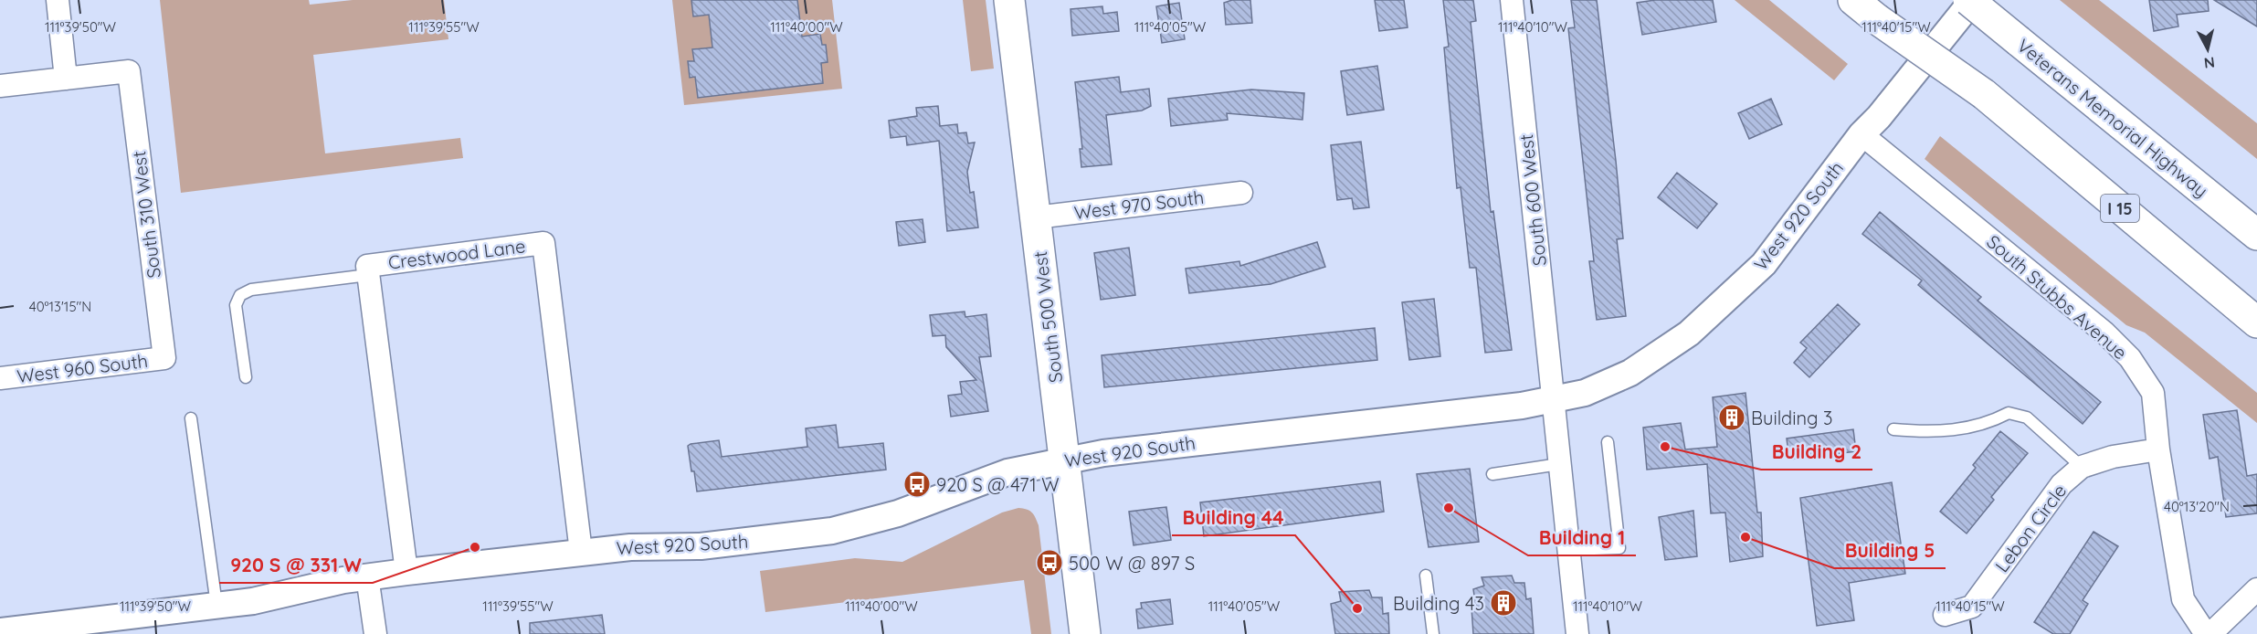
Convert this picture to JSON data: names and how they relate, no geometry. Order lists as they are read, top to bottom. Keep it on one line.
{"streets":{"main road":["Veterans Memorial Highway","I 15","South 500 West"],"street":["South 600 West","West 970 South","South 310 West","West 920 South","Crestwood Lane","South Stubbs Avenue","West 960 South","Lebon Circle"]},"crossings":[["South 600 West","West 920 South"],["West 970 South","South 500 West"],["South 310 West","West 960 South"],["West 920 South","Crestwood Lane"],["West 920 South","South Stubbs Avenue"],["West 920 South","South 500 West"],["South Stubbs Avenue","Lebon Circle"]],"places":{"building":["Building 3","Building 43"],"other":["Building 2","Building 1","Building 5","920 S @ 331 W","Building 44"],"bus stop":["920 S @ 471 W","500 W @ 897 S"]},"north":"bottom","coordinates":["111°39'50\"W","111°39'55\"W","111°40'00\"W","111°40'05\"W","111°40'10\"W","111°40'15\"W","40°13'15\"N","40°13'20\"N"]}
